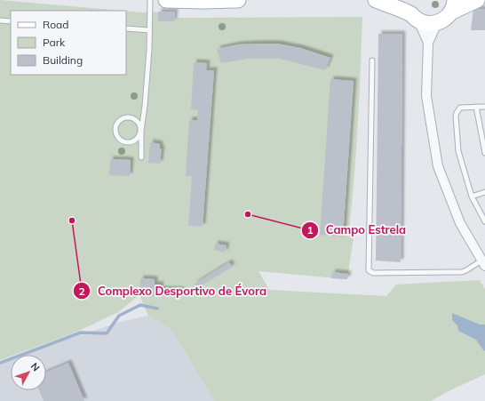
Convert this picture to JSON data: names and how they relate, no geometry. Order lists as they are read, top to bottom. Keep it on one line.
{"places":["Campo Estrela","Complexo Desportivo de Évora"],"legend":["Road","Park","Building"],"north":"top right"}
